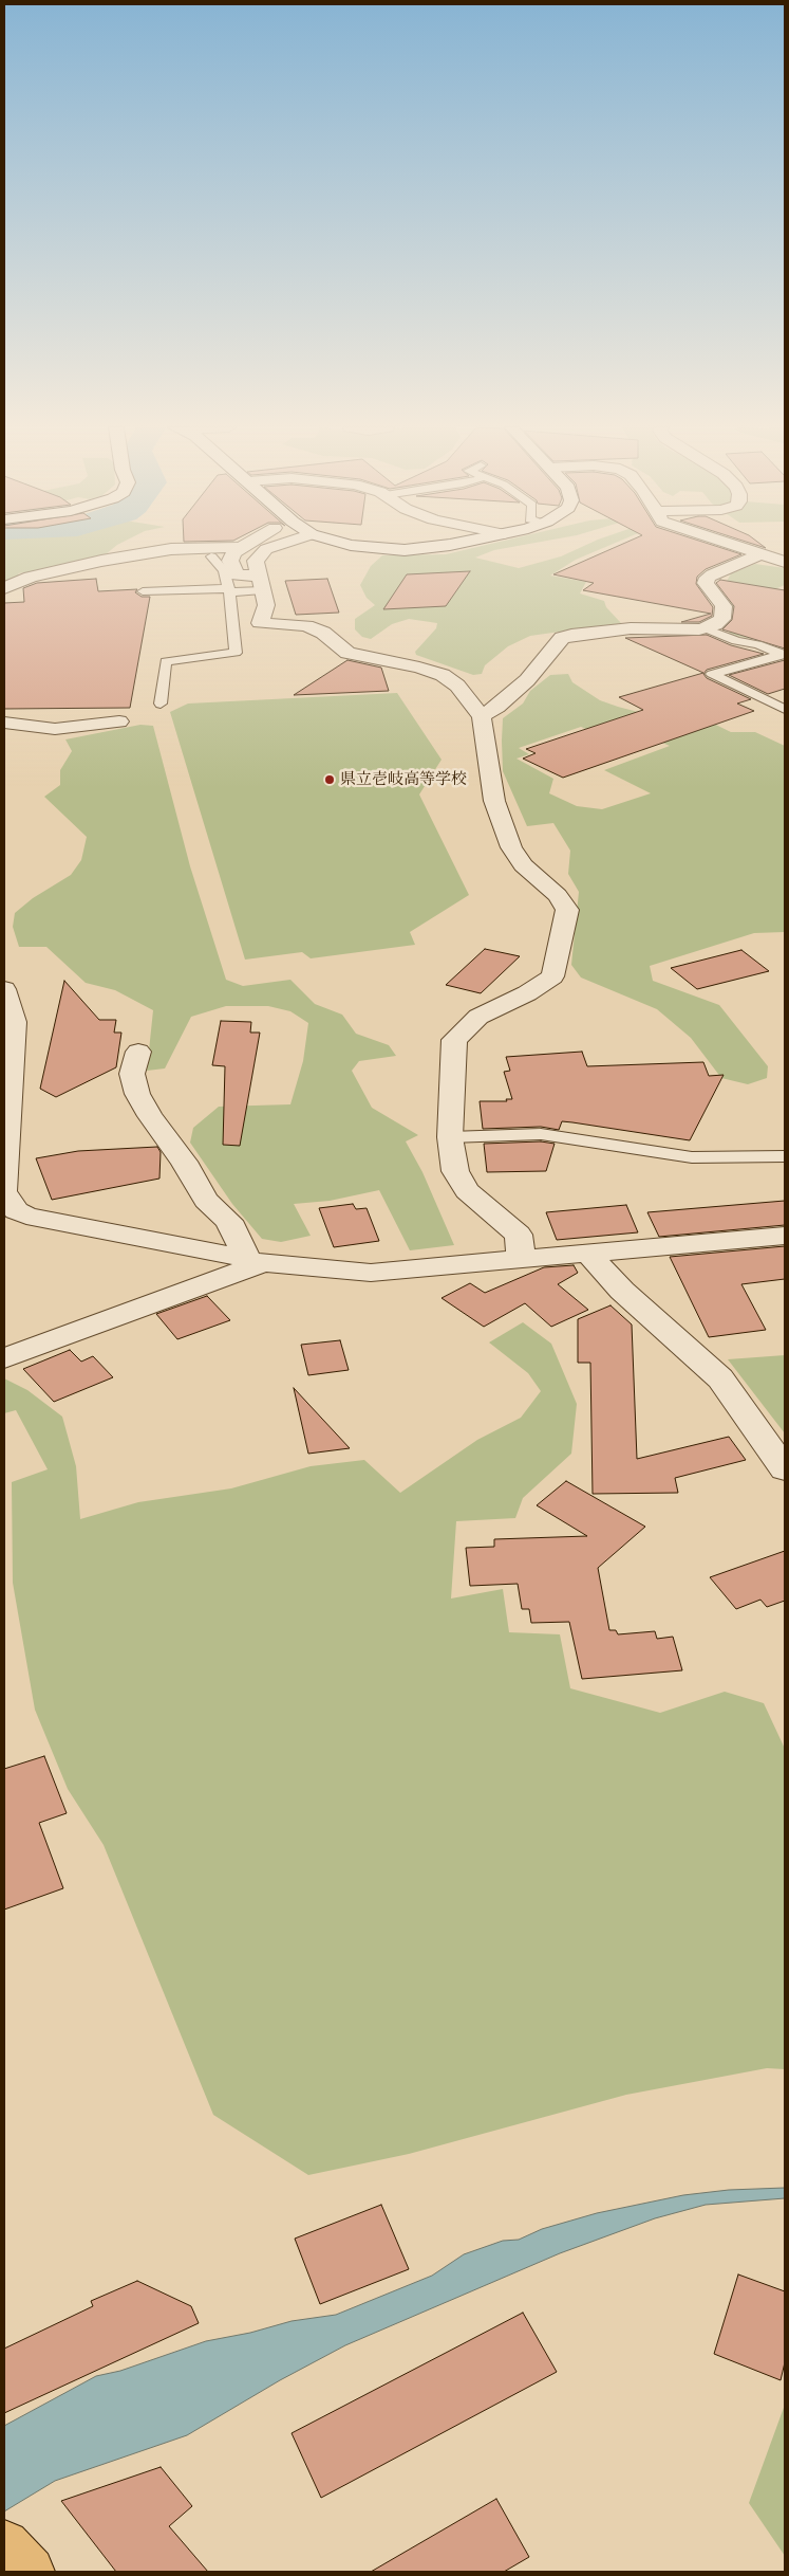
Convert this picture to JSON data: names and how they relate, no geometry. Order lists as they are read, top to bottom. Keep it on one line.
{"places":["県立壱岐高等学校"]}
